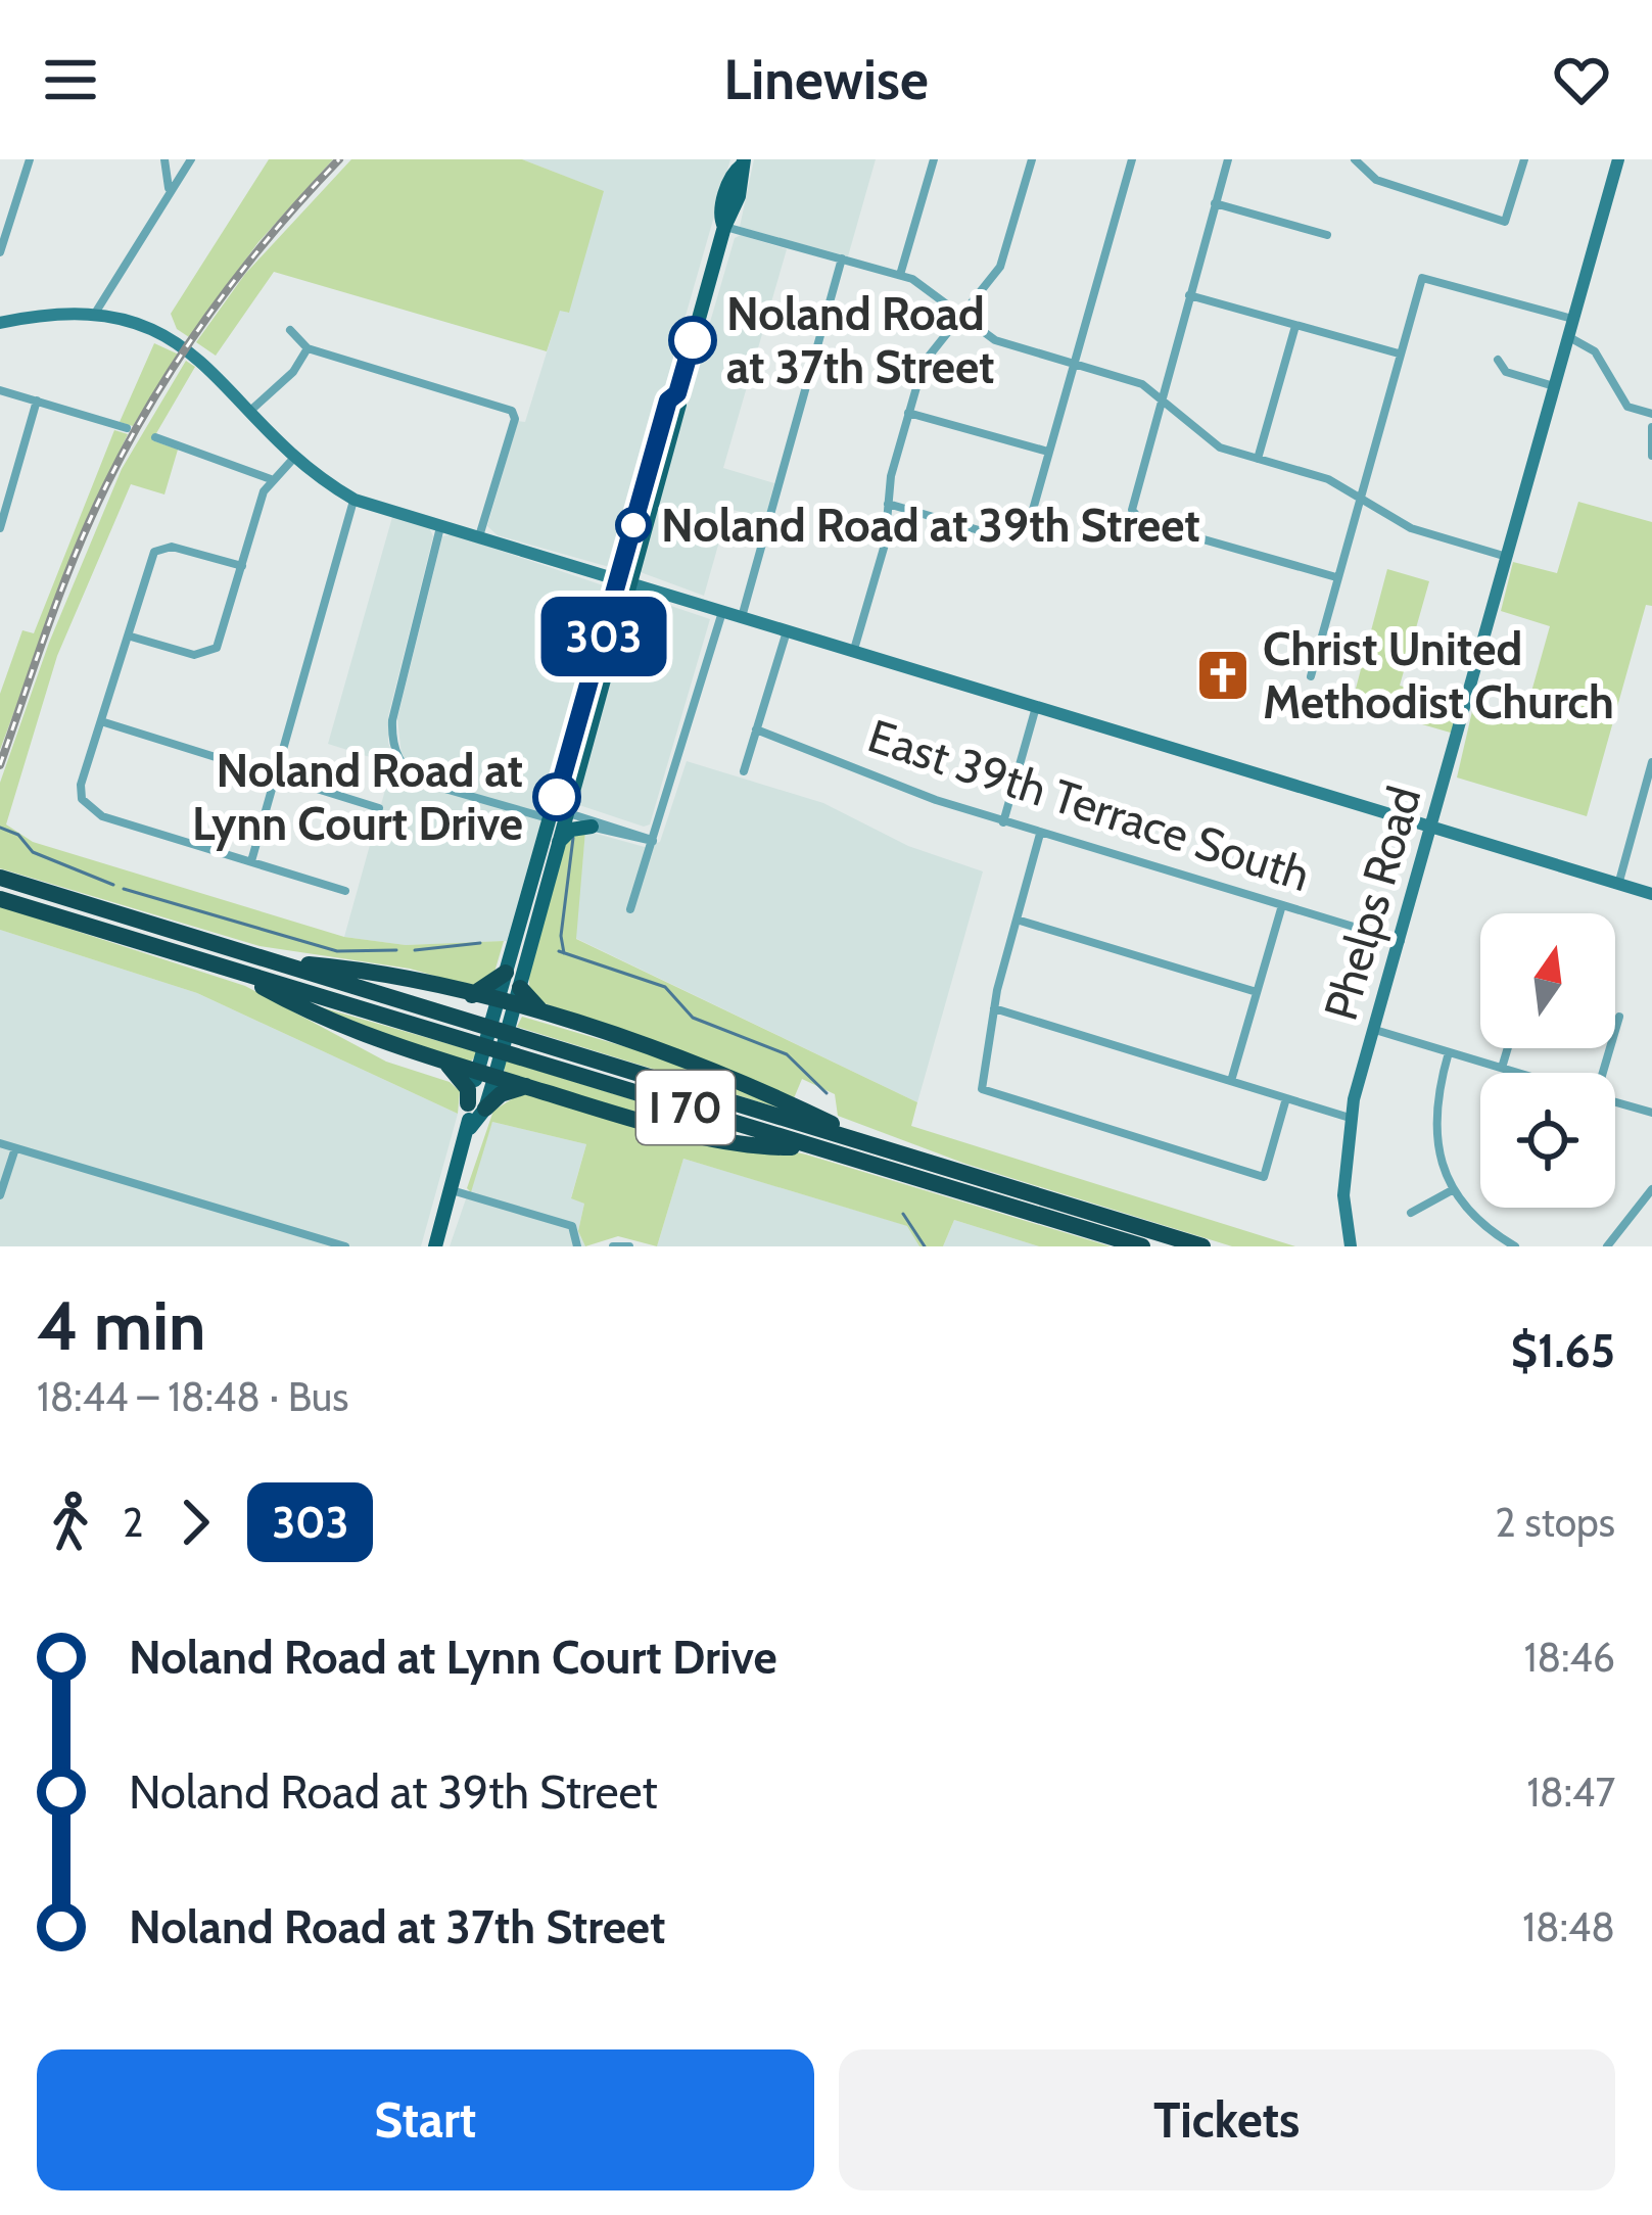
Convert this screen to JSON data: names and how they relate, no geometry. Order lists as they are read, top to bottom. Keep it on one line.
{"streets":{"highway":["I 70"],"main road":["Phelps Road"],"street":["East 39th Terrace South"]},"crossings":[["East 39th Terrace South","Phelps Road"]],"places":{"other":["Noland Road at 37th Street","Noland Road at 39th Street","Noland Road at Lynn Court Drive"],"church":["Christ United Methodist Church"]},"lines":["bus line 303"],"north":"top","page":{"header":"Linewise","on_map":"303","heading":["4 min","18:44 – 18:48 · Bus","$1.65"],"legs":["2","303","2 stops"],"list":[{"name":"Noland Road at Lynn Court Drive","value":"18:46"},{"name":"Noland Road at 39th Street","value":"18:47"},{"name":"Noland Road at 37th Street","value":"18:48"}],"buttons":["Start","Tickets"]}}
